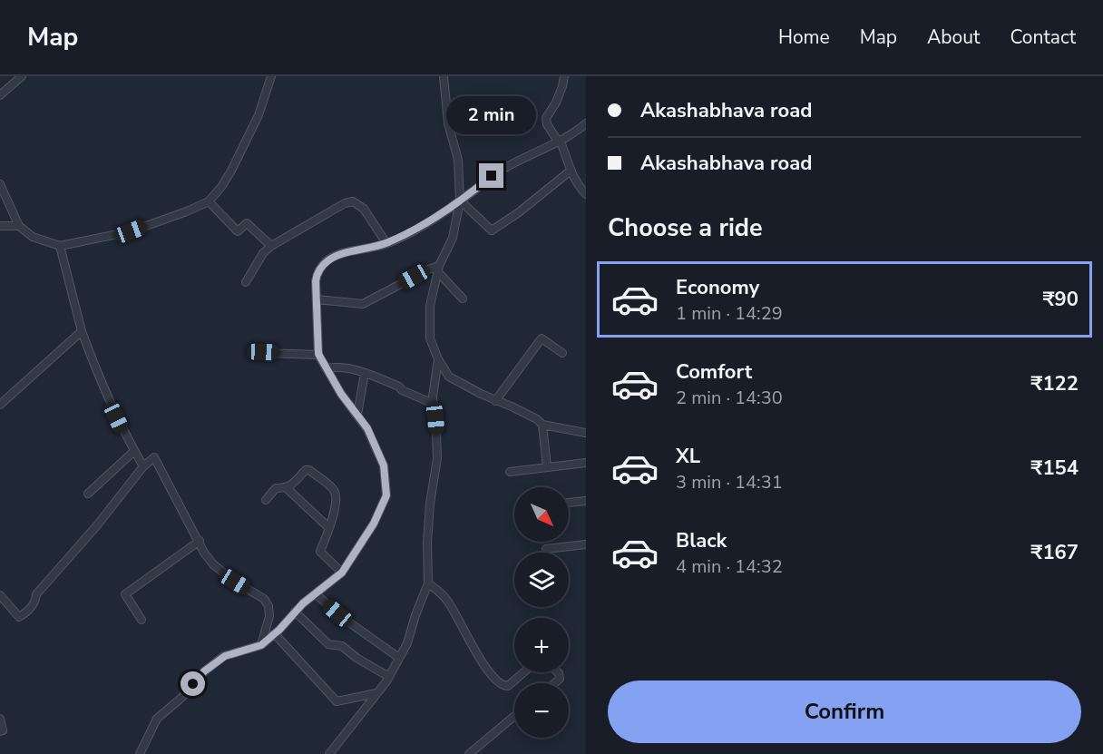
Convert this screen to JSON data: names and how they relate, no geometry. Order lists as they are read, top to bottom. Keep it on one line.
{"north":"bottom right","page":{"header":"Map","nav":["Home","Map","About","Contact"],"banner":["Akashabhava road","Akashabhava road"],"bubble":"2 min","heading":"Choose a ride","list":[{"name":"Economy","note":"1 min · 14:29","value":"₹90"},{"name":"Comfort","note":"2 min · 14:30","value":"₹122"},{"name":"XL","note":"3 min · 14:31","value":"₹154"},{"name":"Black","note":"4 min · 14:32","value":"₹167"}],"map_buttons":["+","−"],"buttons":"Confirm"}}
